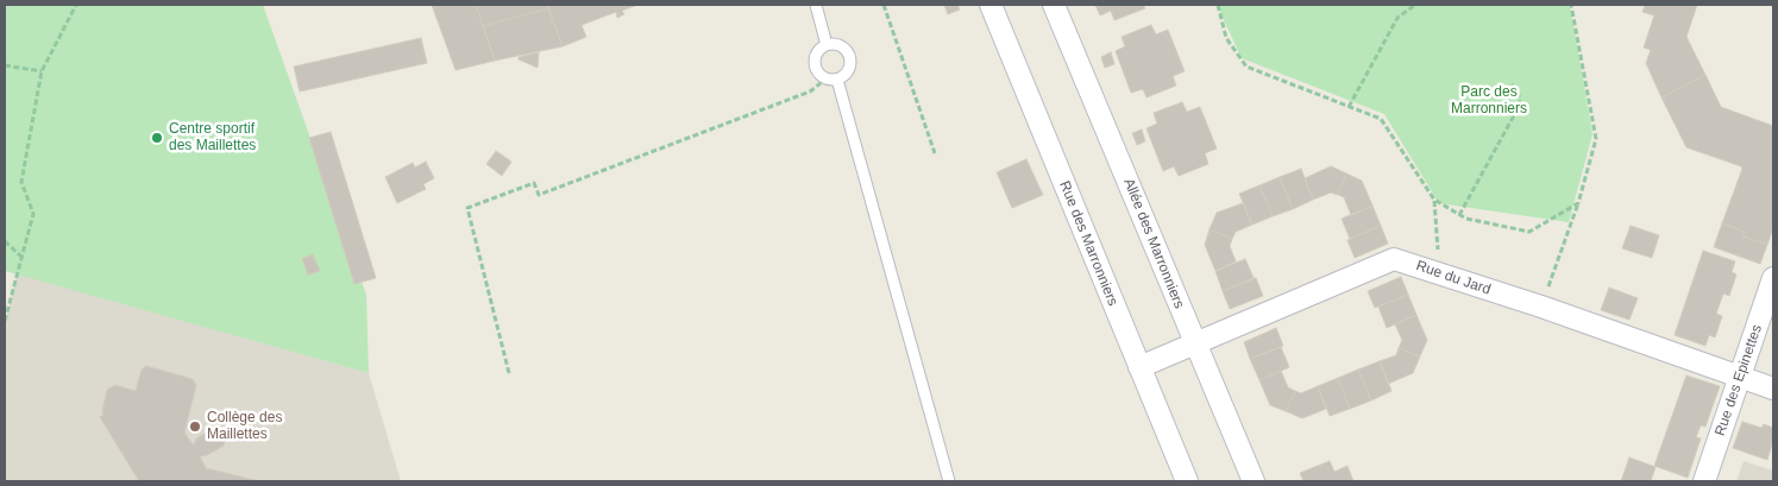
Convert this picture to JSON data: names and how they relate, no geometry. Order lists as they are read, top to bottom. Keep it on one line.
{"streets":{"street":["Rue des Marronniers","Allée des Marronniers","Rue du Jard","Rue des Epinettes"]},"crossings":[["Rue des Marronniers","Rue du Jard"],["Allée des Marronniers","Rue du Jard"],["Rue du Jard","Rue des Epinettes"]],"parks":["Parc des Marronniers"],"places":["Centre sportif des Maillettes","Collège des Maillettes"]}
